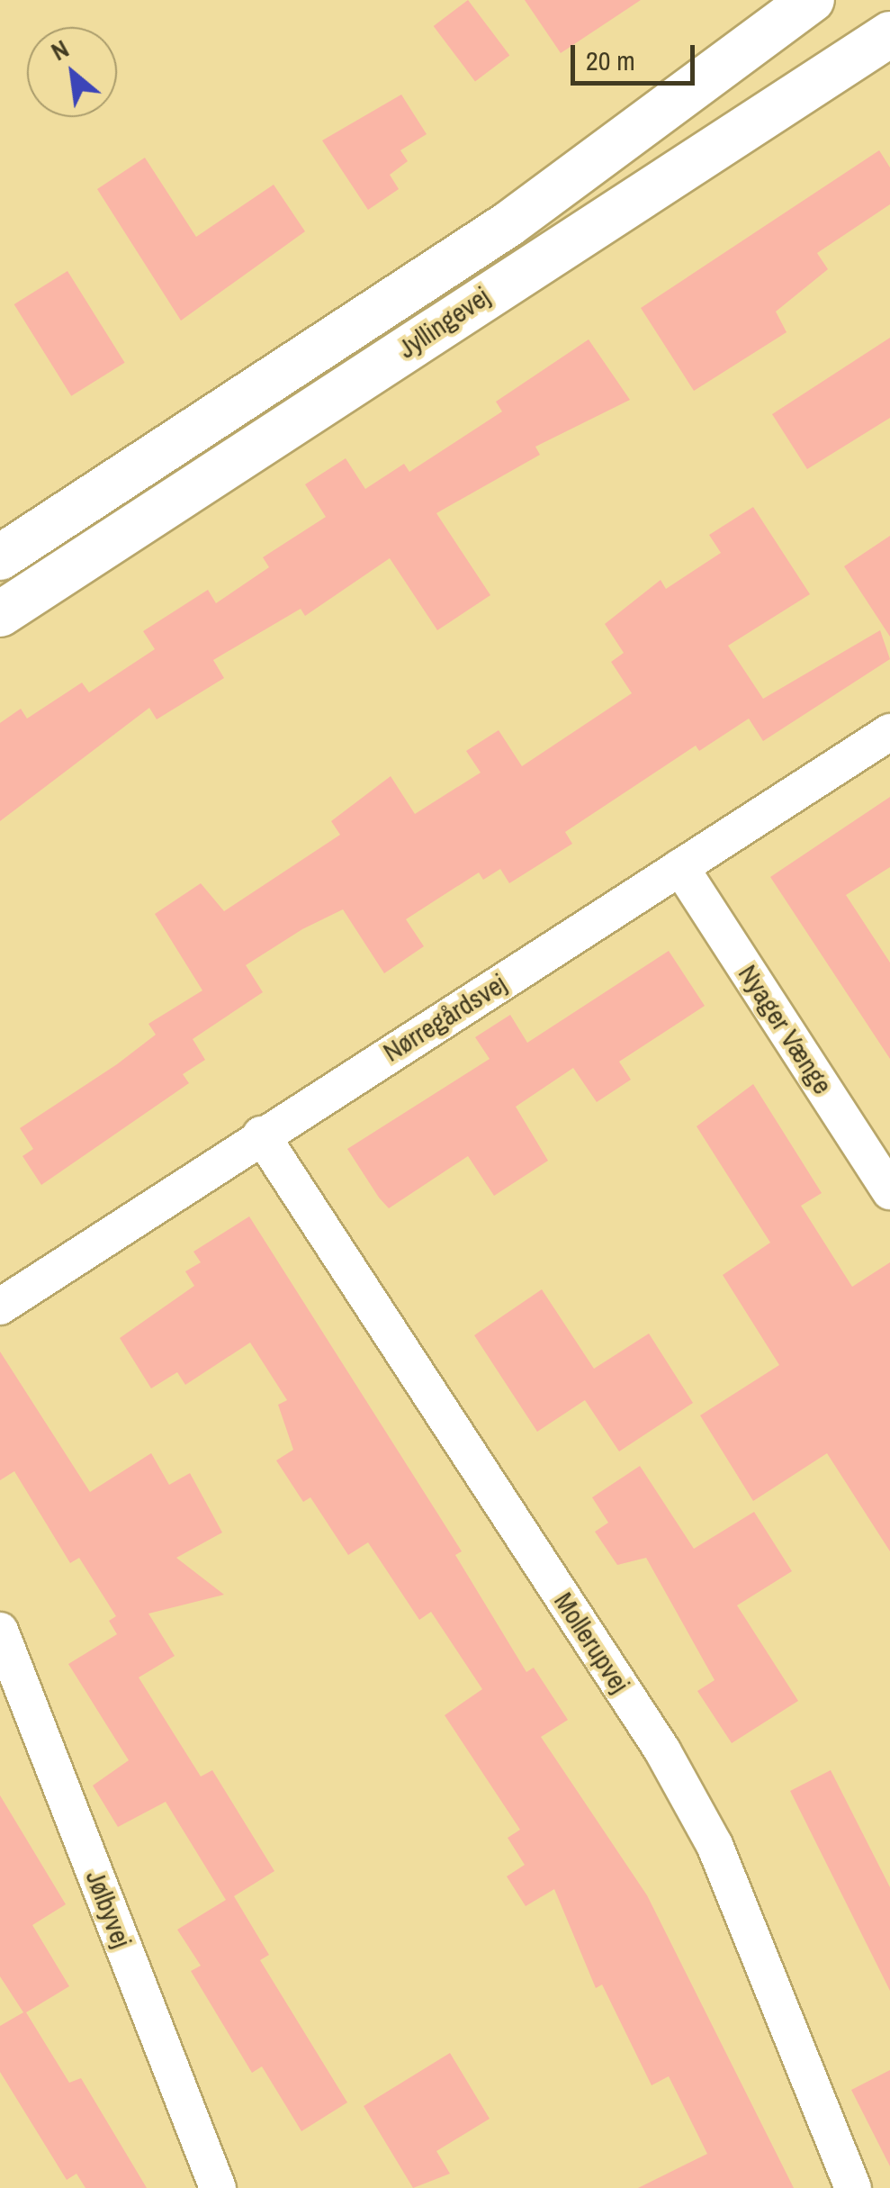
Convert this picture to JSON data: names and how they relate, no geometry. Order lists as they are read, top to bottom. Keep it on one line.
{"streets":{"street":["Jyllingevej","Nørregårdsvej","Nyager Vænge","Mollerupvej","Jølbyvej"]},"crossings":[["Nørregårdsvej","Nyager Vænge"],["Nørregårdsvej","Mollerupvej"]],"scale_bar":"20 m","north":"top left"}
